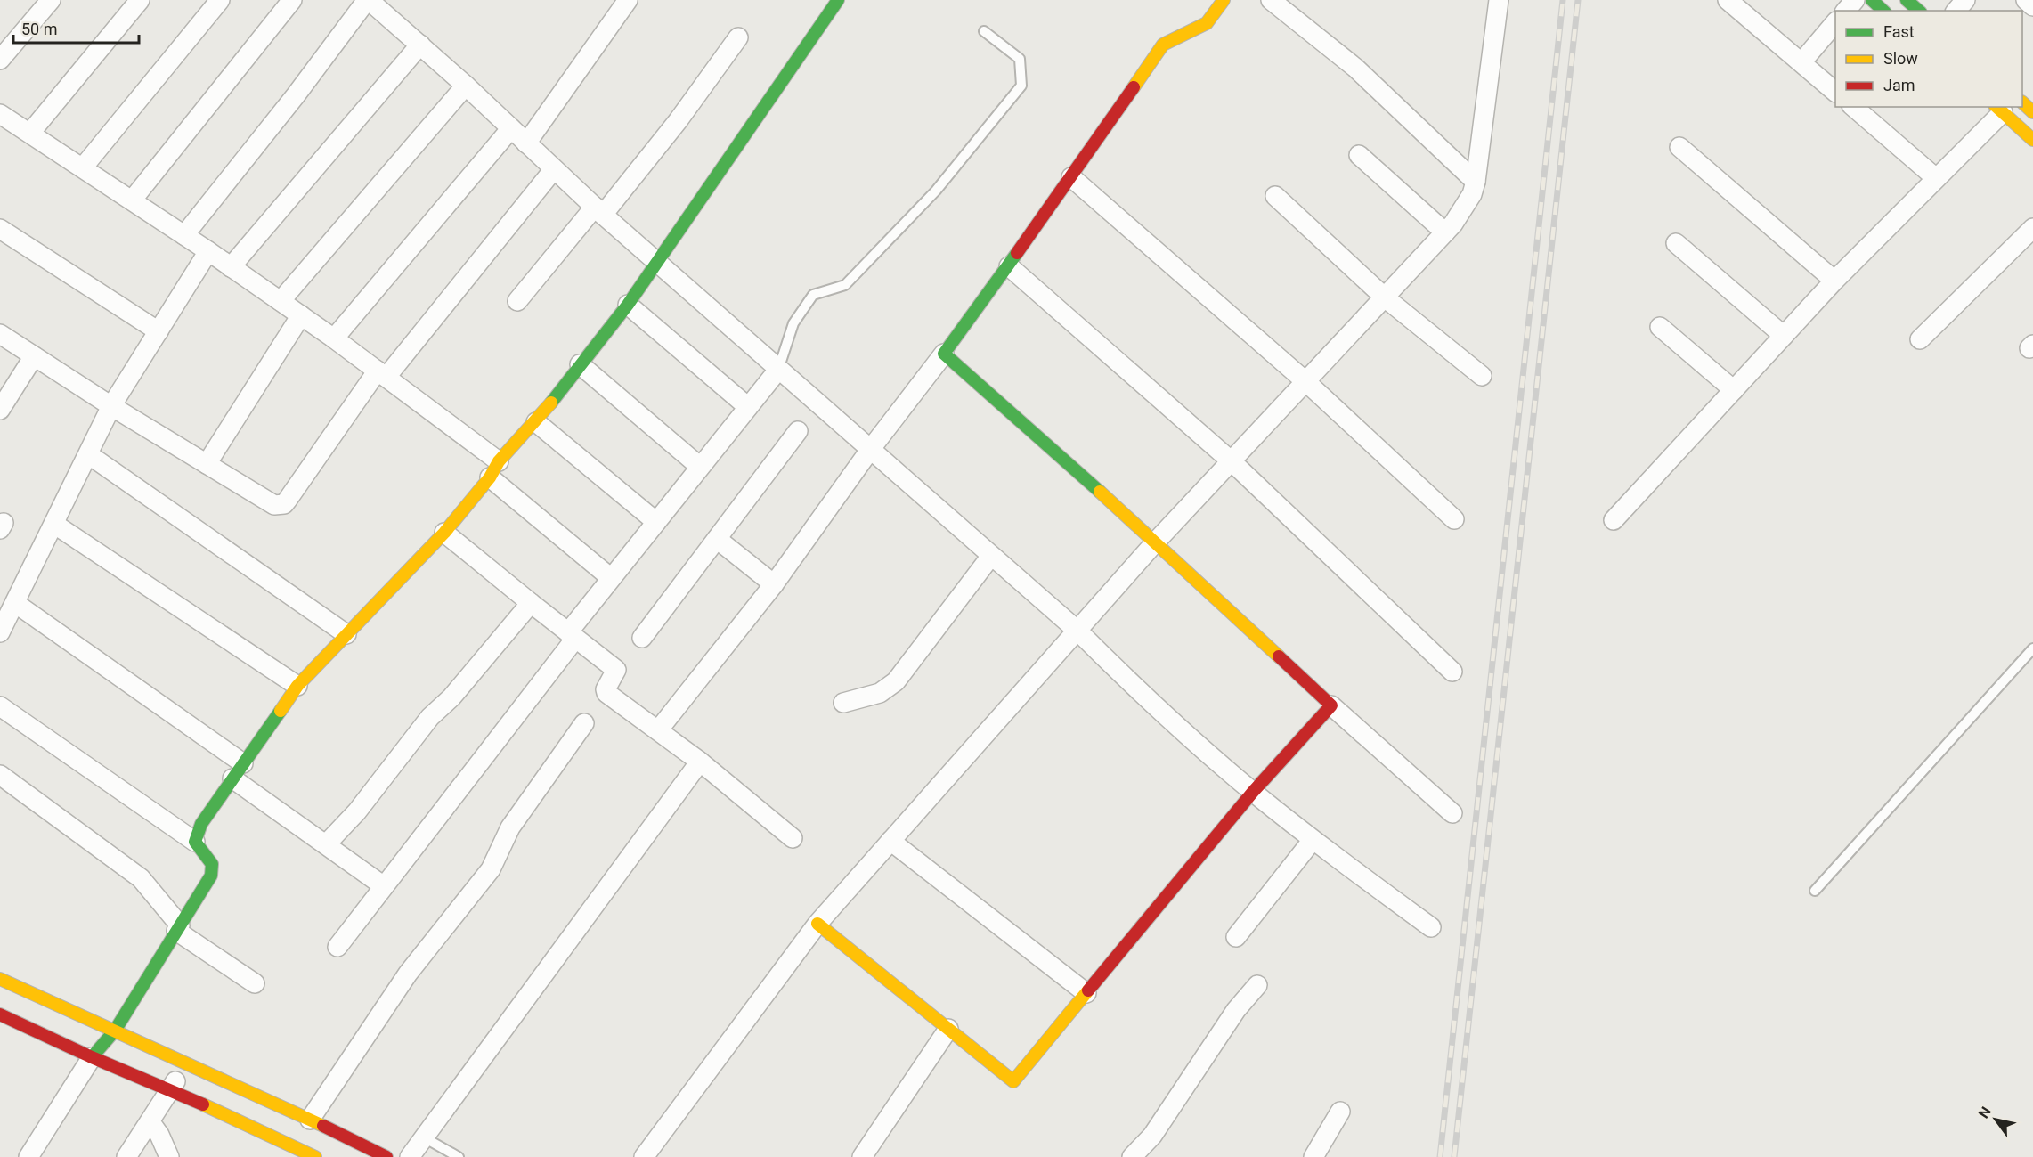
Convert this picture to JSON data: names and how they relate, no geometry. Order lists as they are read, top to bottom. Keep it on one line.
{"legend":["Fast","Slow","Jam"],"scale_bar":"50 m","north":"top left"}
